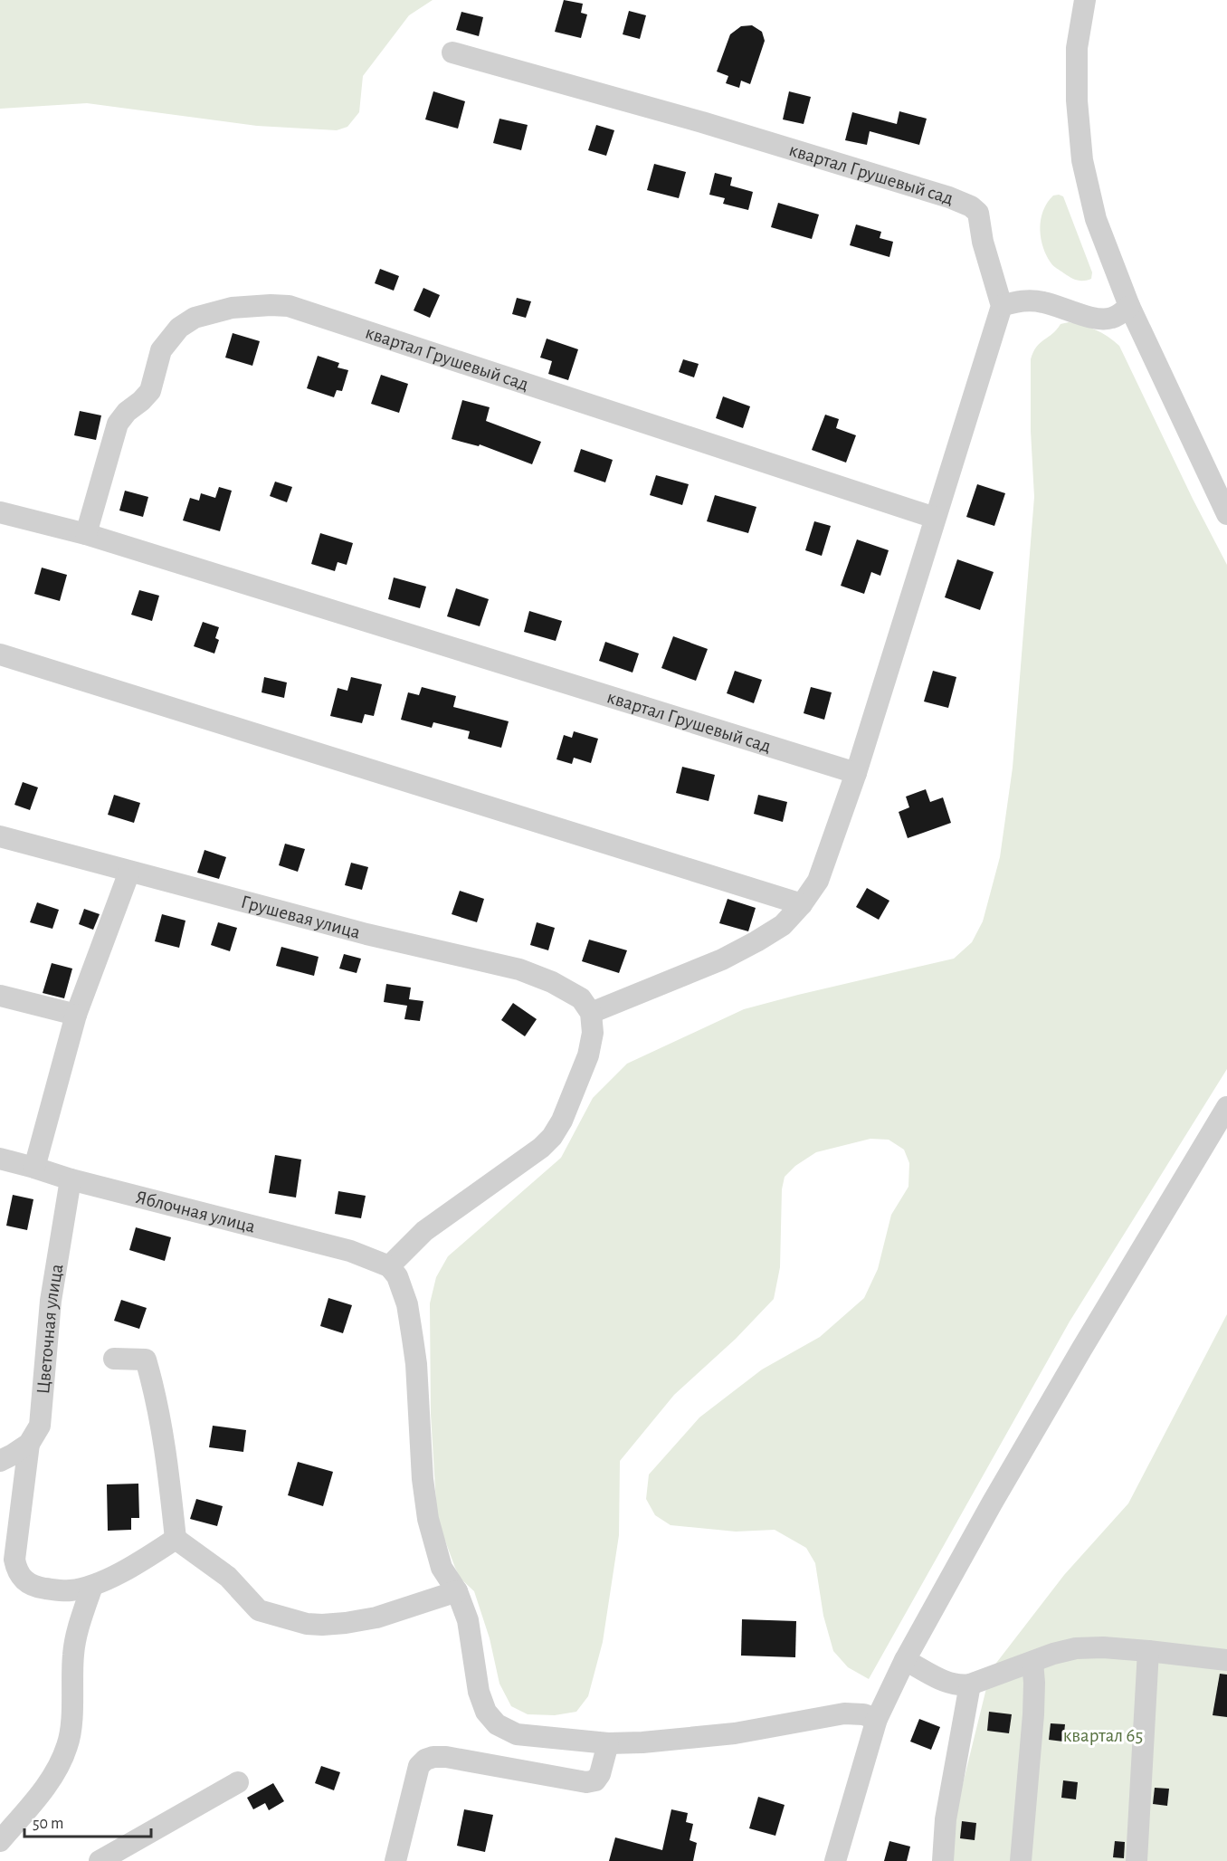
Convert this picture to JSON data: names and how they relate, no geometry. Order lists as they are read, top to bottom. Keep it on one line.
{"streets":{"street":["квартал Грушевый сад","Грушевая улица","Яблочная улица","Цветочная улица"]},"crossings":[["Яблочная улица","Цветочная улица"]],"parks":["квартал 65"],"scale_bar":"50 m"}
